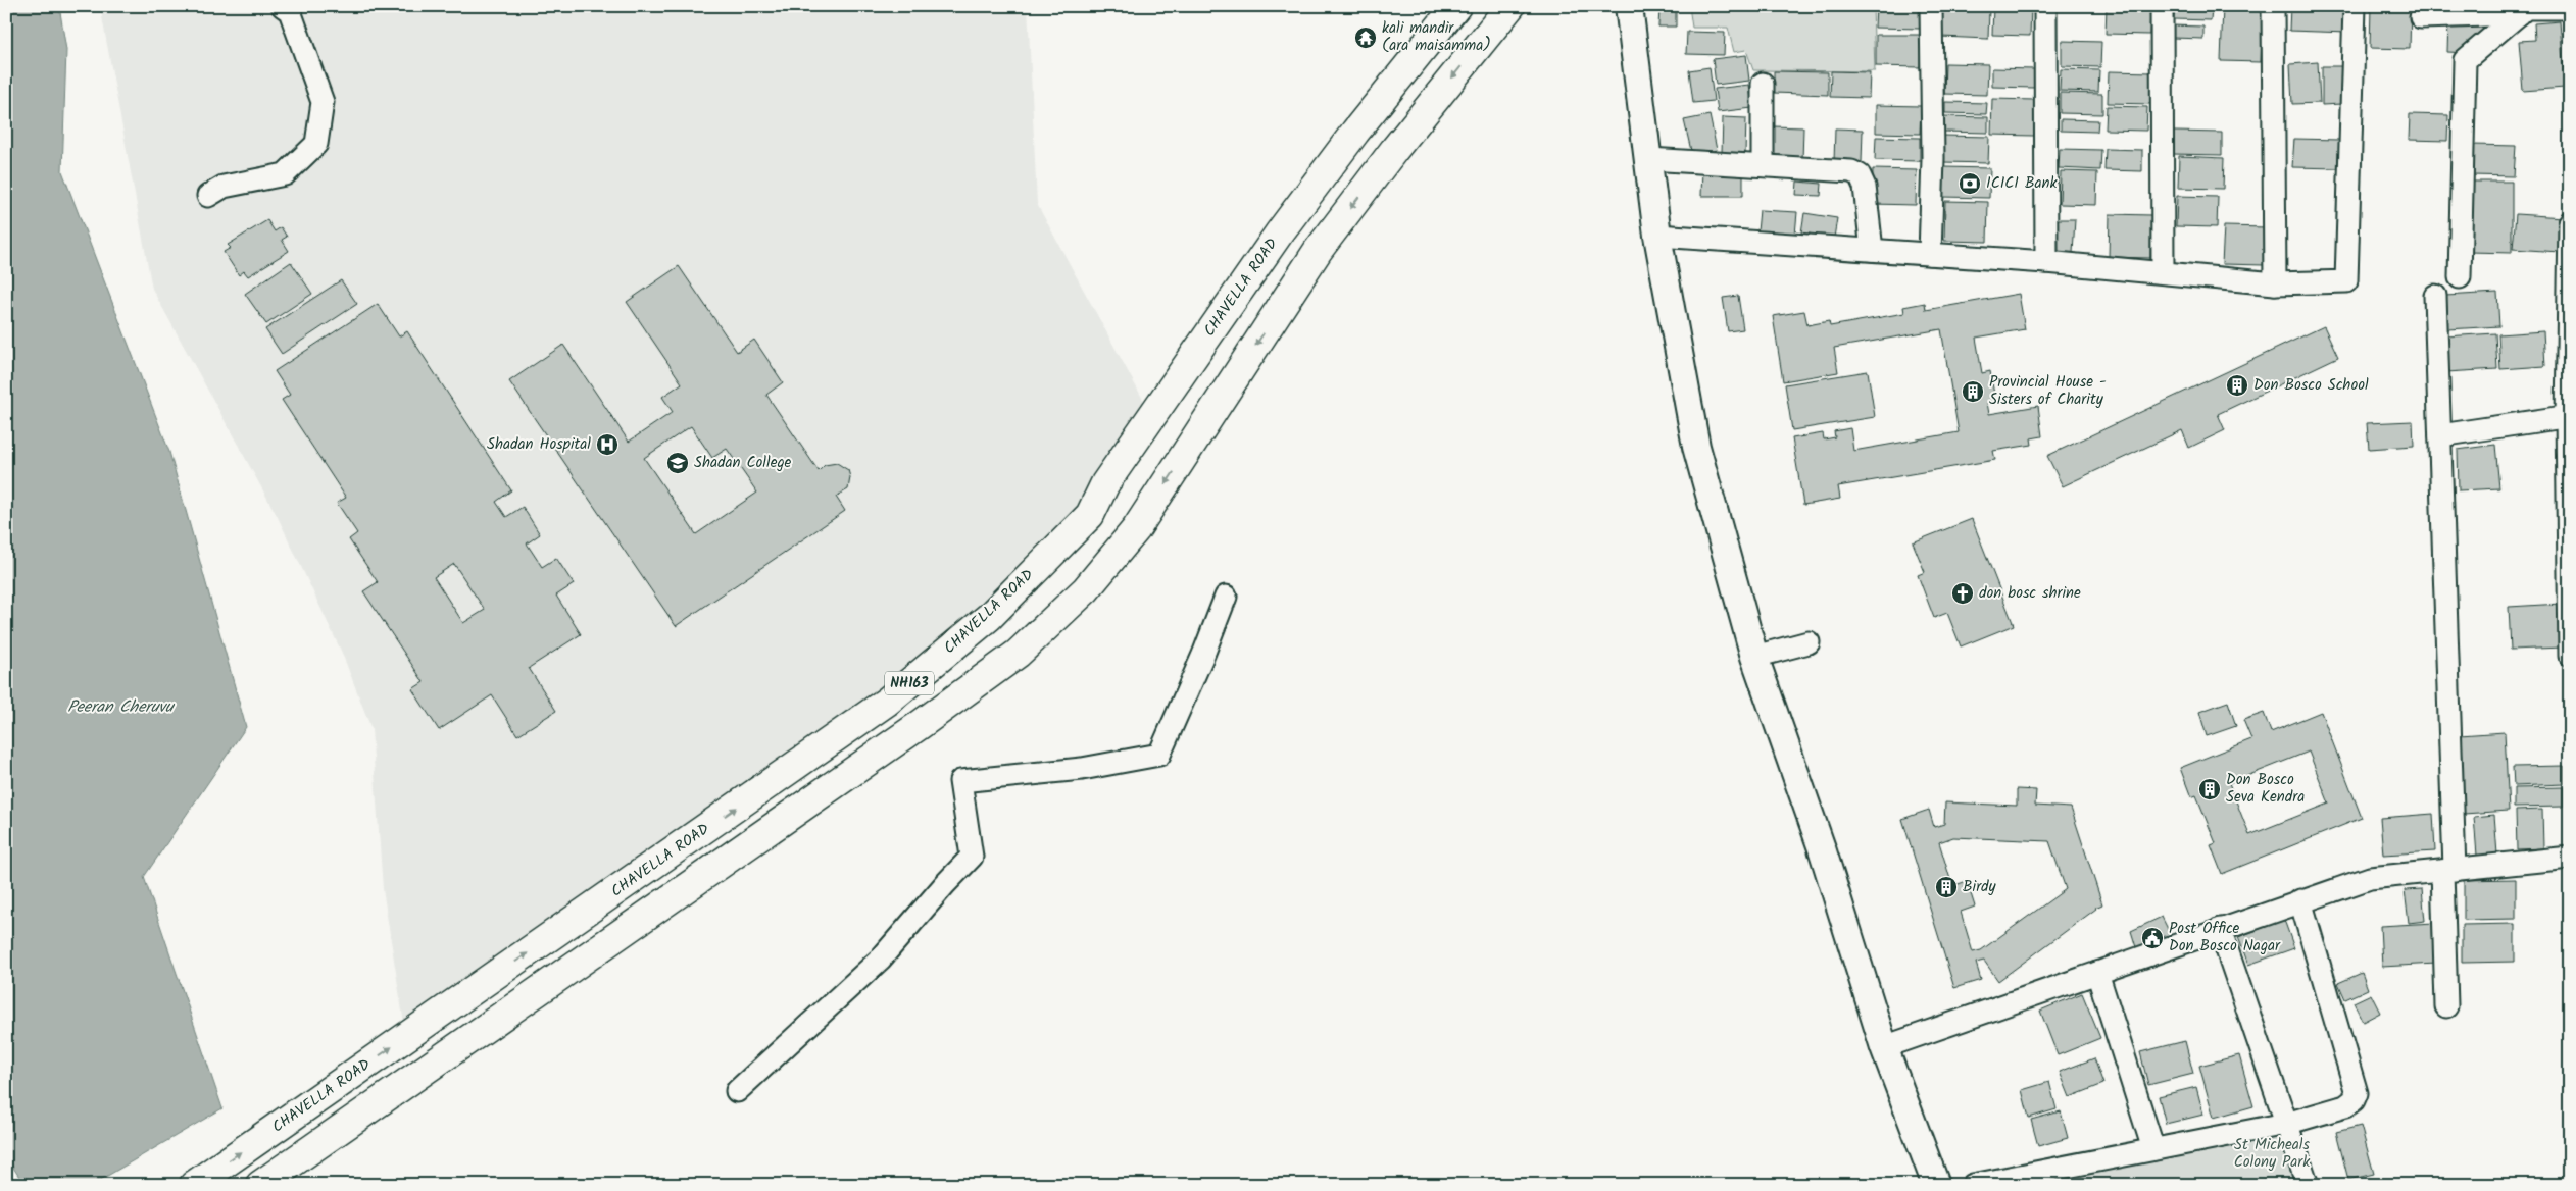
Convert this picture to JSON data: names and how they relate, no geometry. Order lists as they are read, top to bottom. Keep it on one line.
{"streets":{"highway":["CHAVELLA ROAD","NH163"]},"water":["Peeran Cheruvu"],"parks":["St Micheals Colony Park"],"places":{"temple":["kali mandir (ara maisamma)"],"bank":["ICICI Bank"],"building":["Don Bosco School","Provincial House - Sisters of Charity","Don Bosco Seva Kendra","Birdy"],"hospital":["Shadan Hospital"],"school or university":["Shadan College"],"church":["don bosc shrine"],"public building":["Post Office Don Bosco Nagar"]}}
